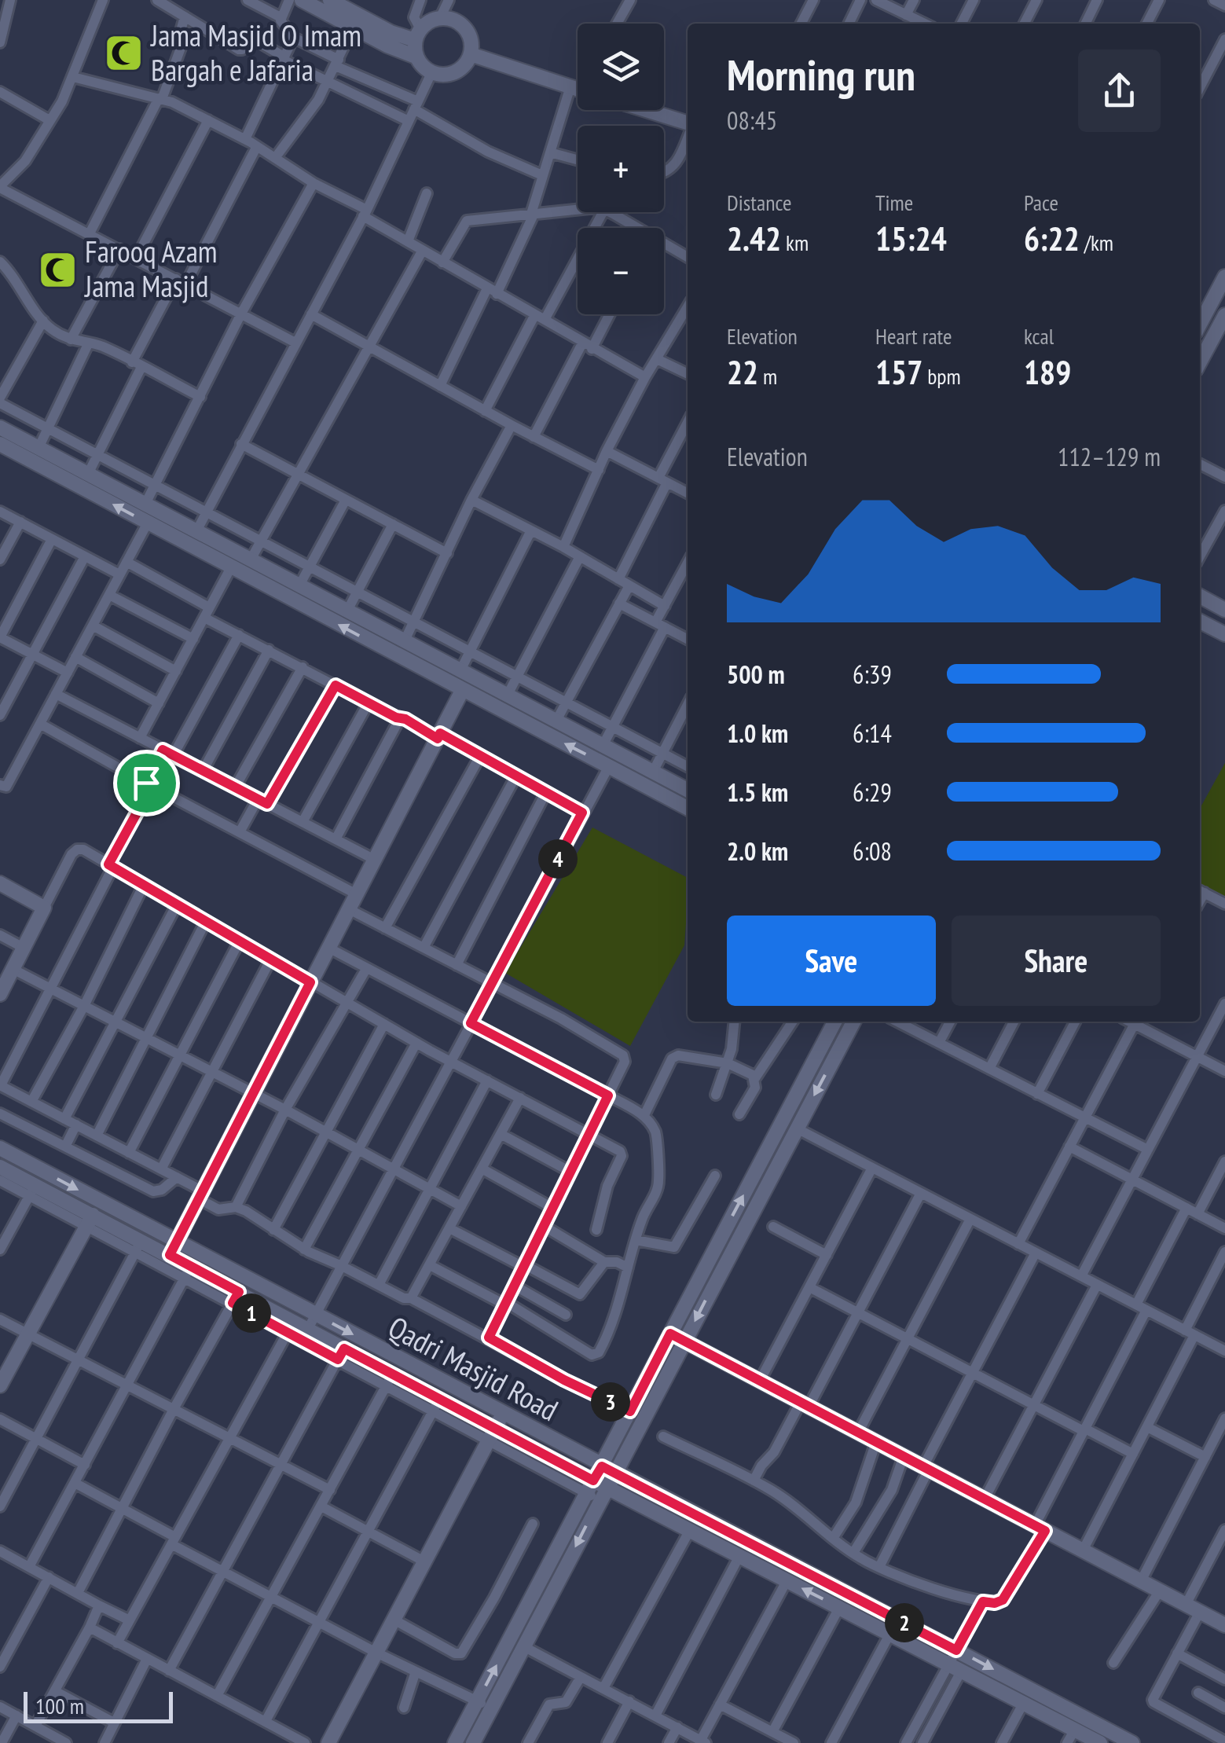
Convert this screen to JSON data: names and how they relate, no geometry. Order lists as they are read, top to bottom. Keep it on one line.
{"streets":{"street":["Qadri Masjid Road"]},"places":{"mosque":["Jama Masjid O Imam Bargah e Jafaria","Farooq Azam Jama Masjid"]},"scale_bar":"100 m","page":{"map_buttons":["+","−"],"heading":["Morning run","08:45"],"stats":[["Distance","2.42 km"],["Time","15:24"],["Pace","6:22 /km"],["Elevation","22 m"],["Heart rate","157 bpm"],["kcal","189"]],"chart":["Elevation","112–129 m"],"list":[{"name":"500 m","note":"6:39"},{"name":"1.0 km","note":"6:14"},{"name":"1.5 km","note":"6:29"},{"name":"2.0 km","note":"6:08"}],"pins":["4","1","3","2"],"buttons":["Save","Share"],"scale":"100 m"}}
